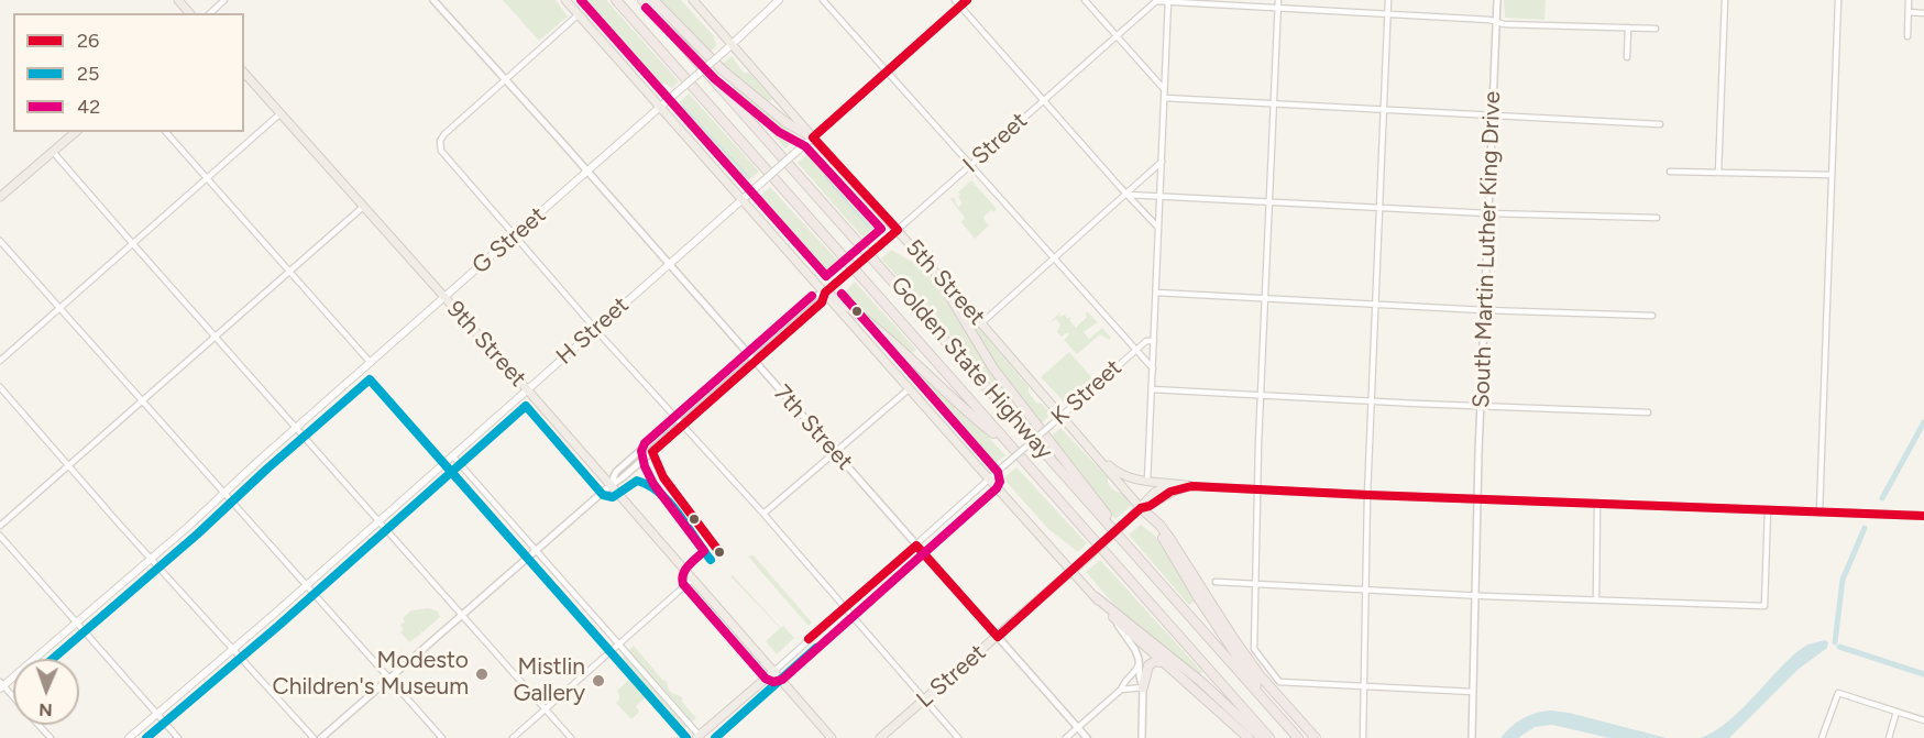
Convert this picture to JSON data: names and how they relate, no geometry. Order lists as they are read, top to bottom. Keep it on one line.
{"streets":{"highway":["Golden State Highway"],"main road":["G Street","5th Street","H Street","9th Street","K Street","L Street"],"street":["I Street","South Martin Luther King Drive","7th Street"]},"crossings":[["I Street","5th Street"],["I Street","9th Street"],["I Street","7th Street"],["G Street","5th Street"],["G Street","9th Street"],["G Street","7th Street"],["5th Street","H Street"],["5th Street","K Street"],["5th Street","L Street"],["H Street","9th Street"],["H Street","7th Street"],["9th Street","K Street"],["K Street","7th Street"],["7th Street","L Street"]],"places":["Modesto Children's Museum","Mistlin Gallery"],"lines":["transit line 26","transit line 42","transit line 25"],"legend":["26","25","42"],"north":"bottom"}
